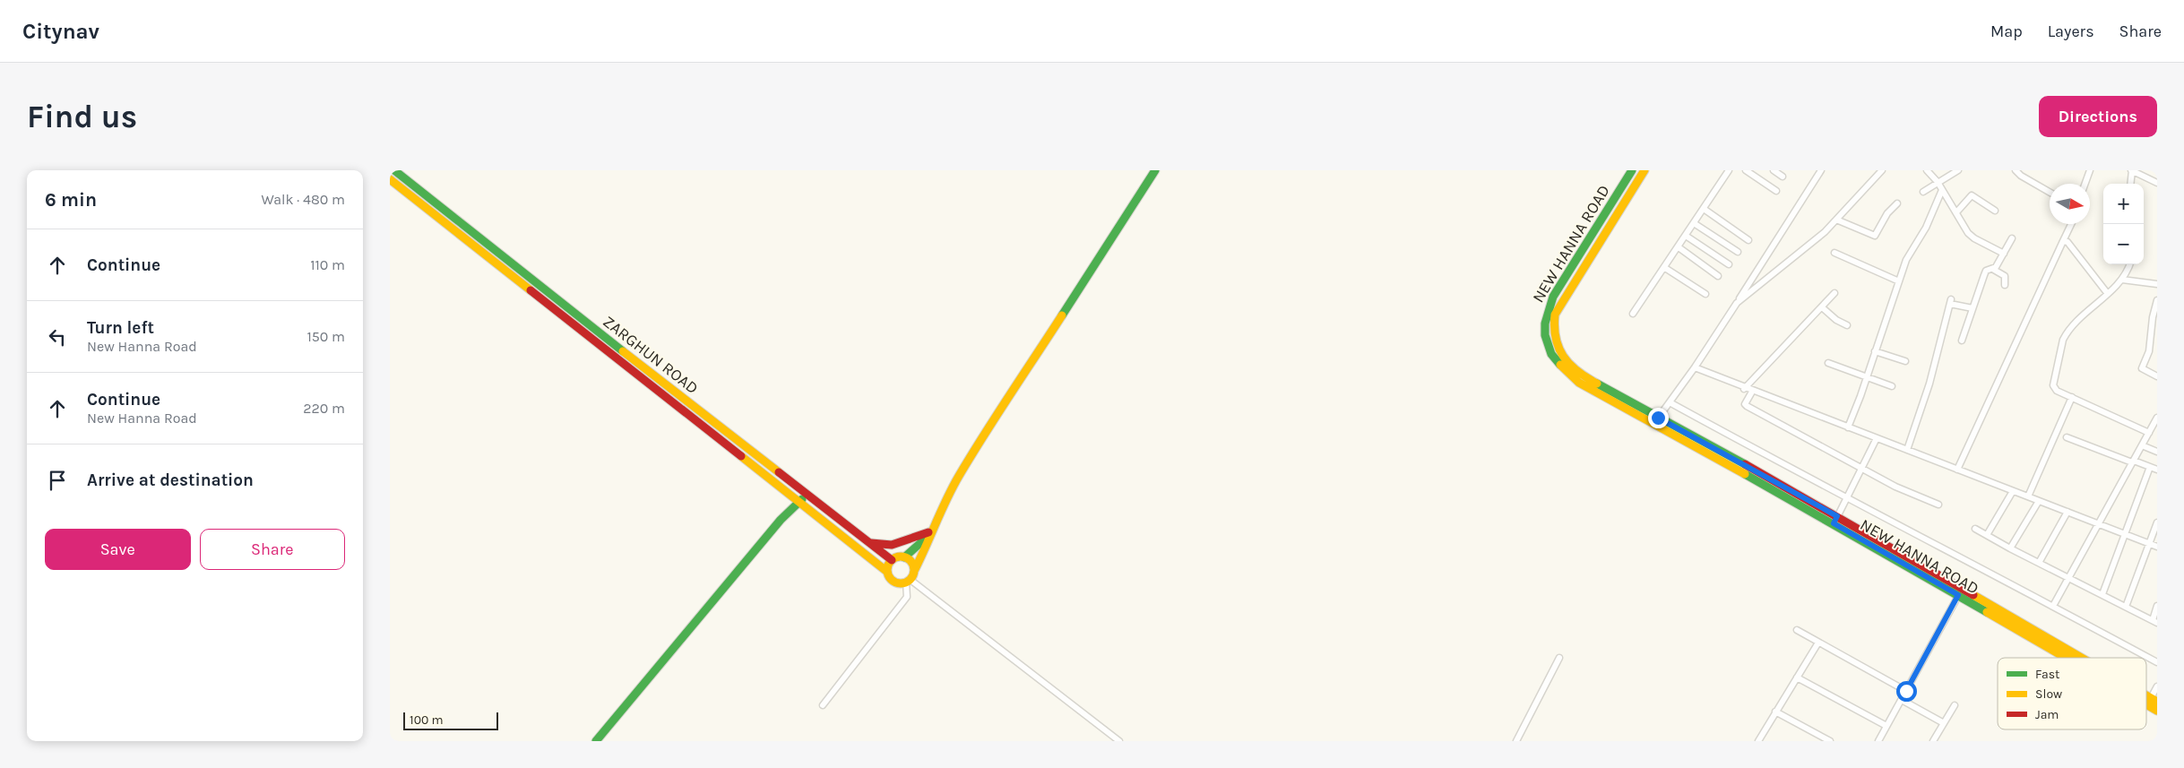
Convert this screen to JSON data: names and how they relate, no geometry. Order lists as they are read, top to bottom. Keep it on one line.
{"streets":{"street":["NEW HANNA ROAD","ZARGHUN ROAD"]},"legend":["Fast","Slow","Jam"],"scale_bar":"100 m","north":"right","page":{"header":"Citynav","nav":["Map","Layers","Share"],"buttons":["Directions",["Save","Share"]],"title":"Find us","heading":["6 min","Walk · 480 m"],"map_buttons":["+","−"],"list":[["Continue","110 m"],["Turn left","New Hanna Road","150 m"],["Continue","New Hanna Road","220 m"],"Arrive at destination"],"scale":"100 m"}}
